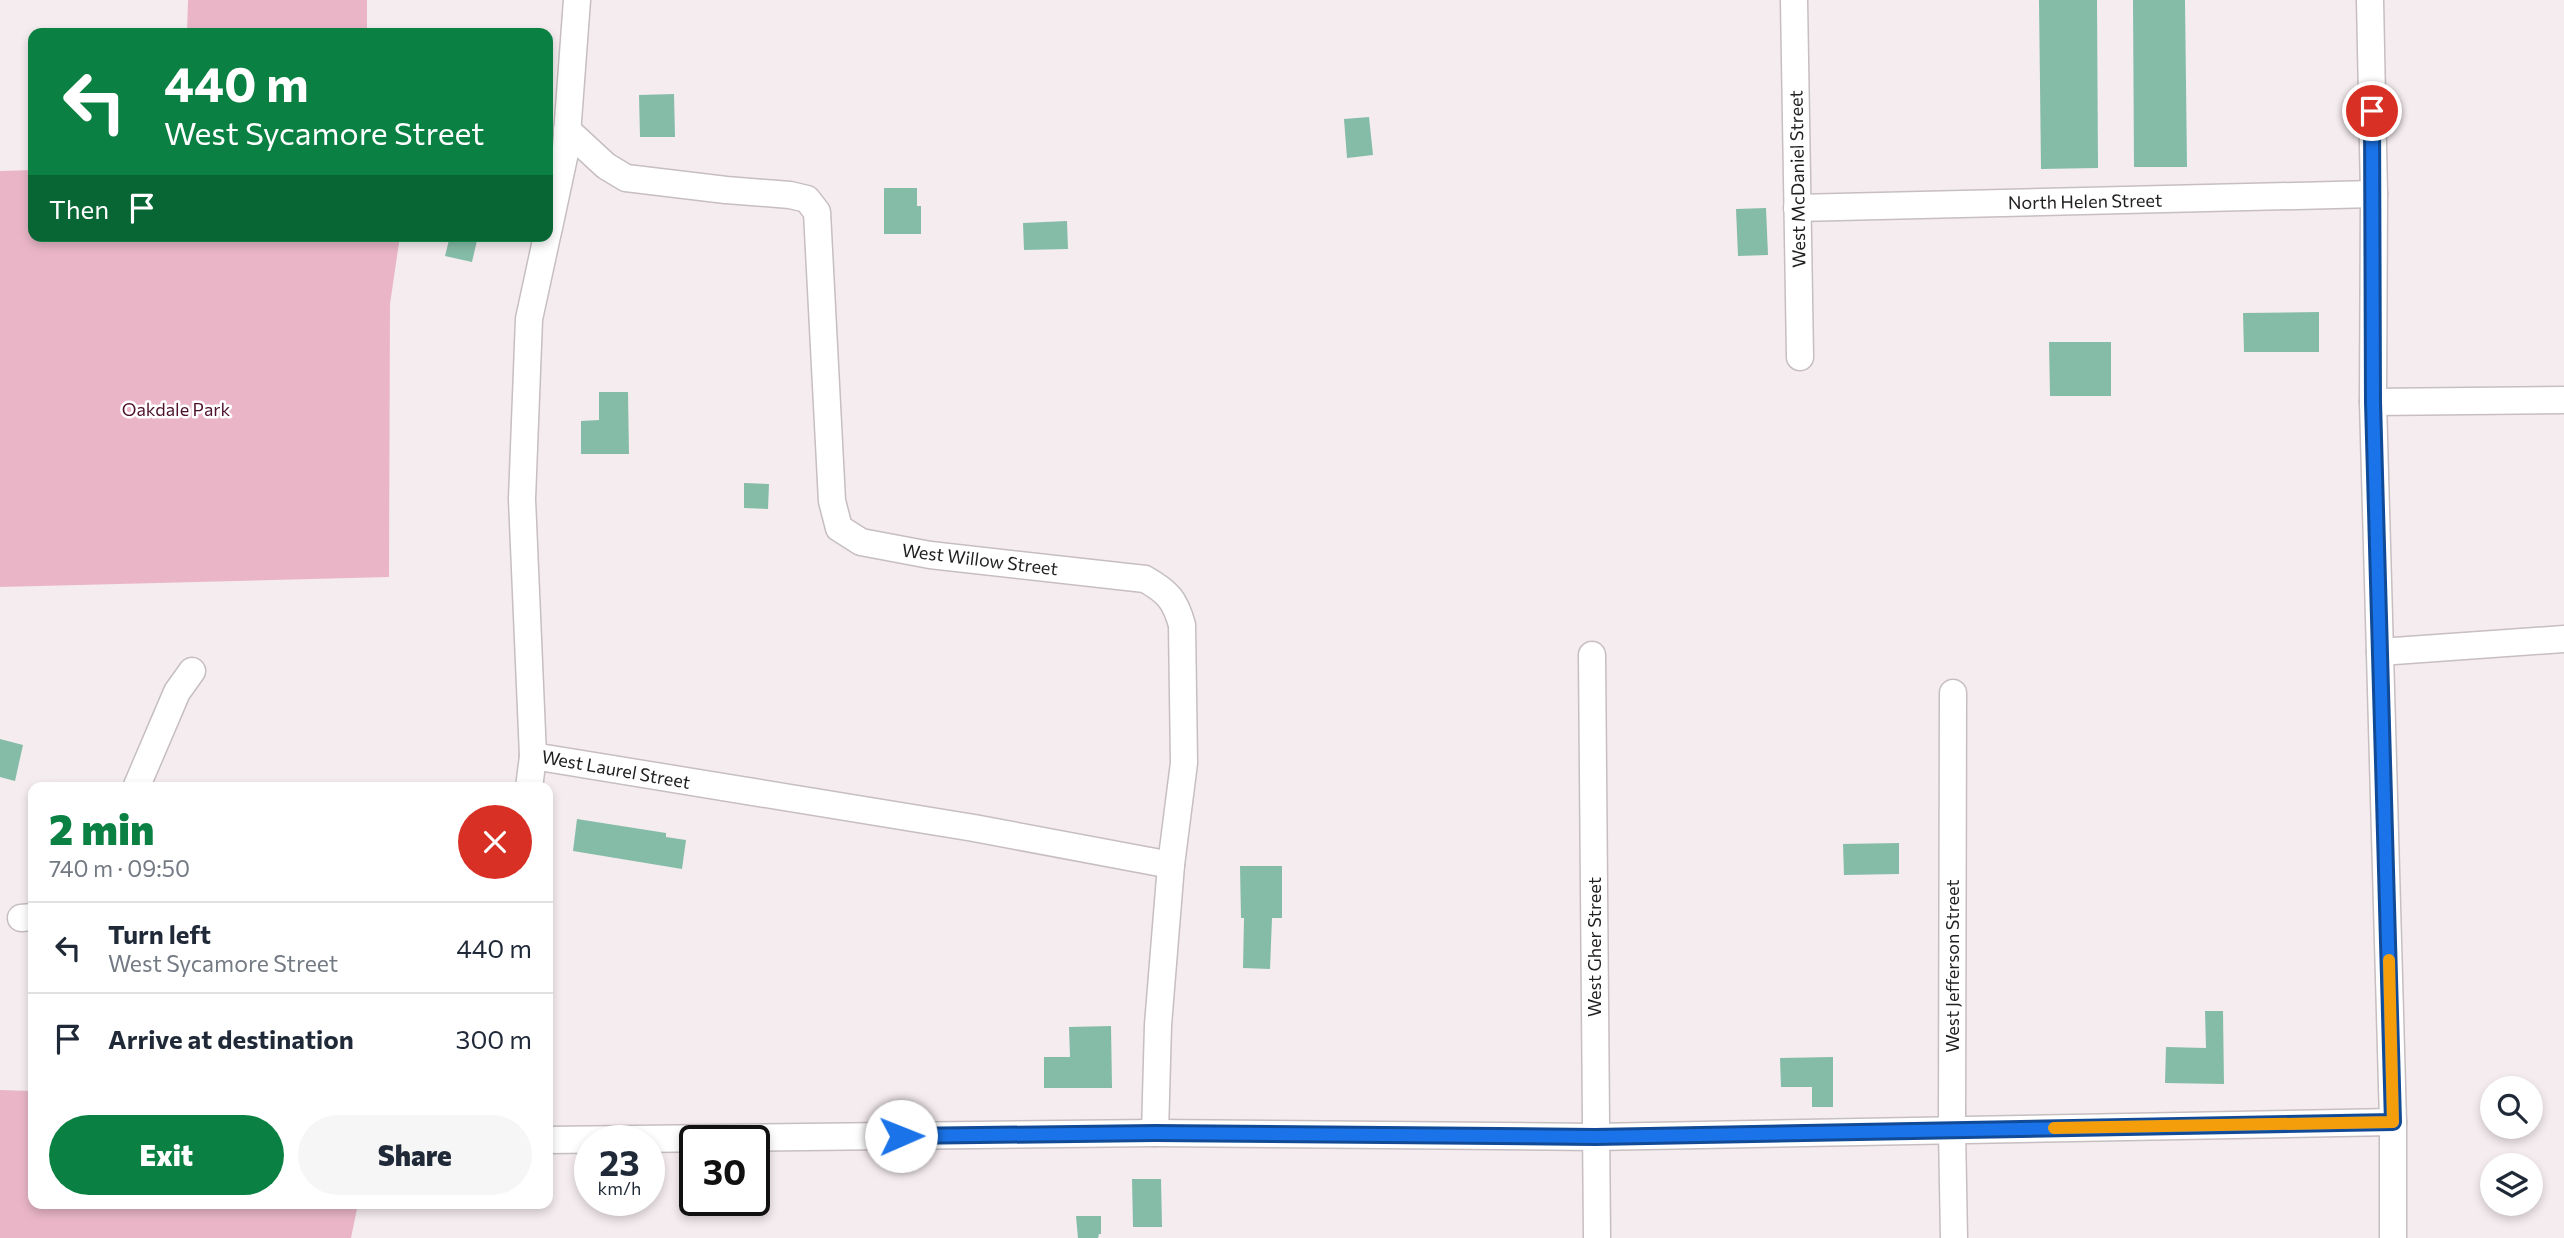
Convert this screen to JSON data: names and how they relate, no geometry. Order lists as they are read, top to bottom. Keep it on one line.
{"streets":{"street":["West McDaniel Street","North Helen Street","West Willow Street","West Laurel Street","West Gher Street","West Jefferson Street"]},"crossings":[["West McDaniel Street","North Helen Street"],["West Willow Street","West Laurel Street"]],"parks":["Oakdale Park"],"page":{"turn":["440 m","West Sycamore Street"],"then":"Then","heading":["2 min","740 m · 09:50"],"list":[{"name":"Turn left","note":"West Sycamore Street","value":"440 m"},{"name":"Arrive at destination","value":"300 m"}],"buttons":["Exit","Share"],"speed":"23 km/h","limit":"30"}}
